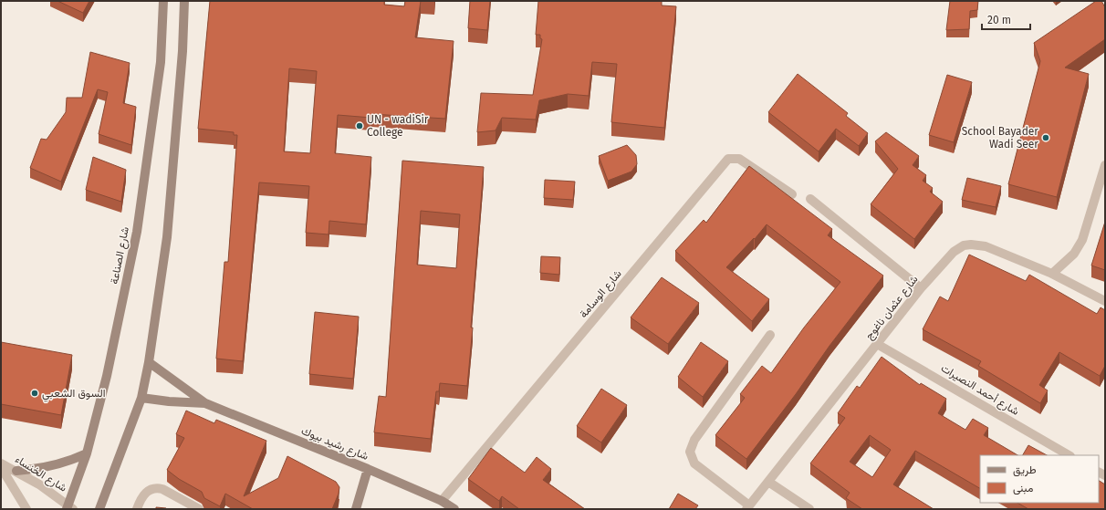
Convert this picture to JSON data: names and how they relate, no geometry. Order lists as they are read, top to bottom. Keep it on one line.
{"streets":{"main road":["شارع الصناعة","شارع رشيد بيوك"],"street":["شارع الوسامة","شارع عثمان ناغوج","شارع أحمد النصيرات","شارع الخنساء"]},"crossings":[["شارع الصناعة","شارع الخنساء"],["شارع الوسامة","شارع رشيد بيوك"],["شارع عثمان ناغوج","شارع أحمد النصيرات"]],"places":["UN - wadiSir College","School Bayader Wadi Seer","السوق الشعبي"],"legend":["طريق","مبنى"],"scale_bar":"20 m"}
